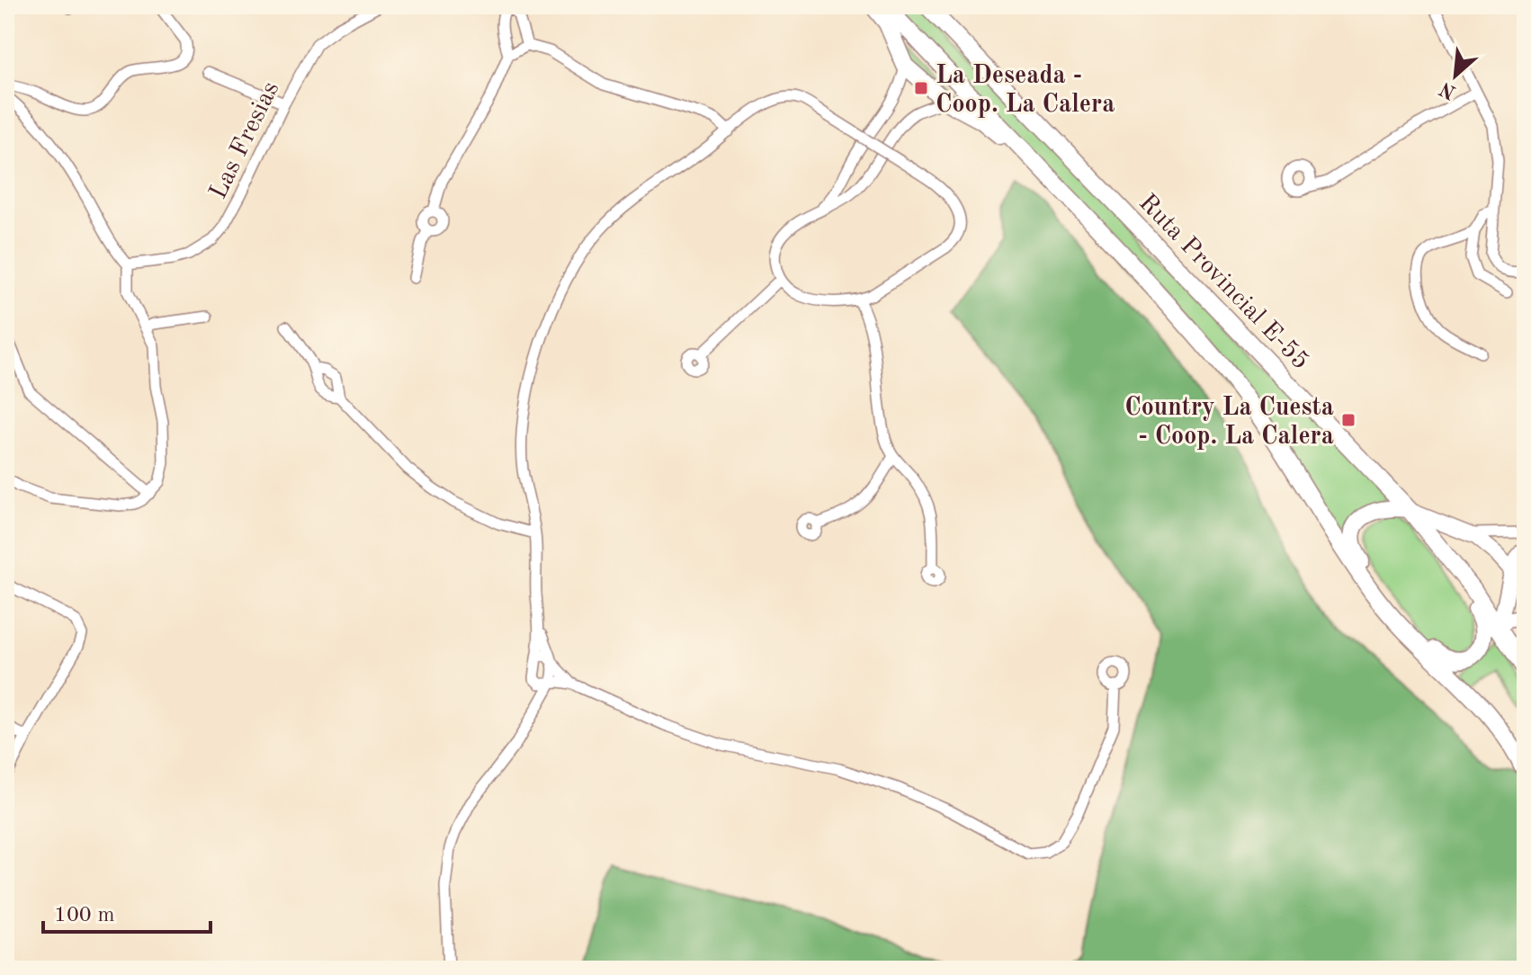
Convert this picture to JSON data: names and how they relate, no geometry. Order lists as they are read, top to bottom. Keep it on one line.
{"streets":{"main road":["Ruta Provincial E-55"],"street":["Las Fresias"]},"places":{"transit":["La Deseada - Coop. La Calera","Country La Cuesta - Coop. La Calera"]},"scale_bar":"100 m","north":"bottom left"}
